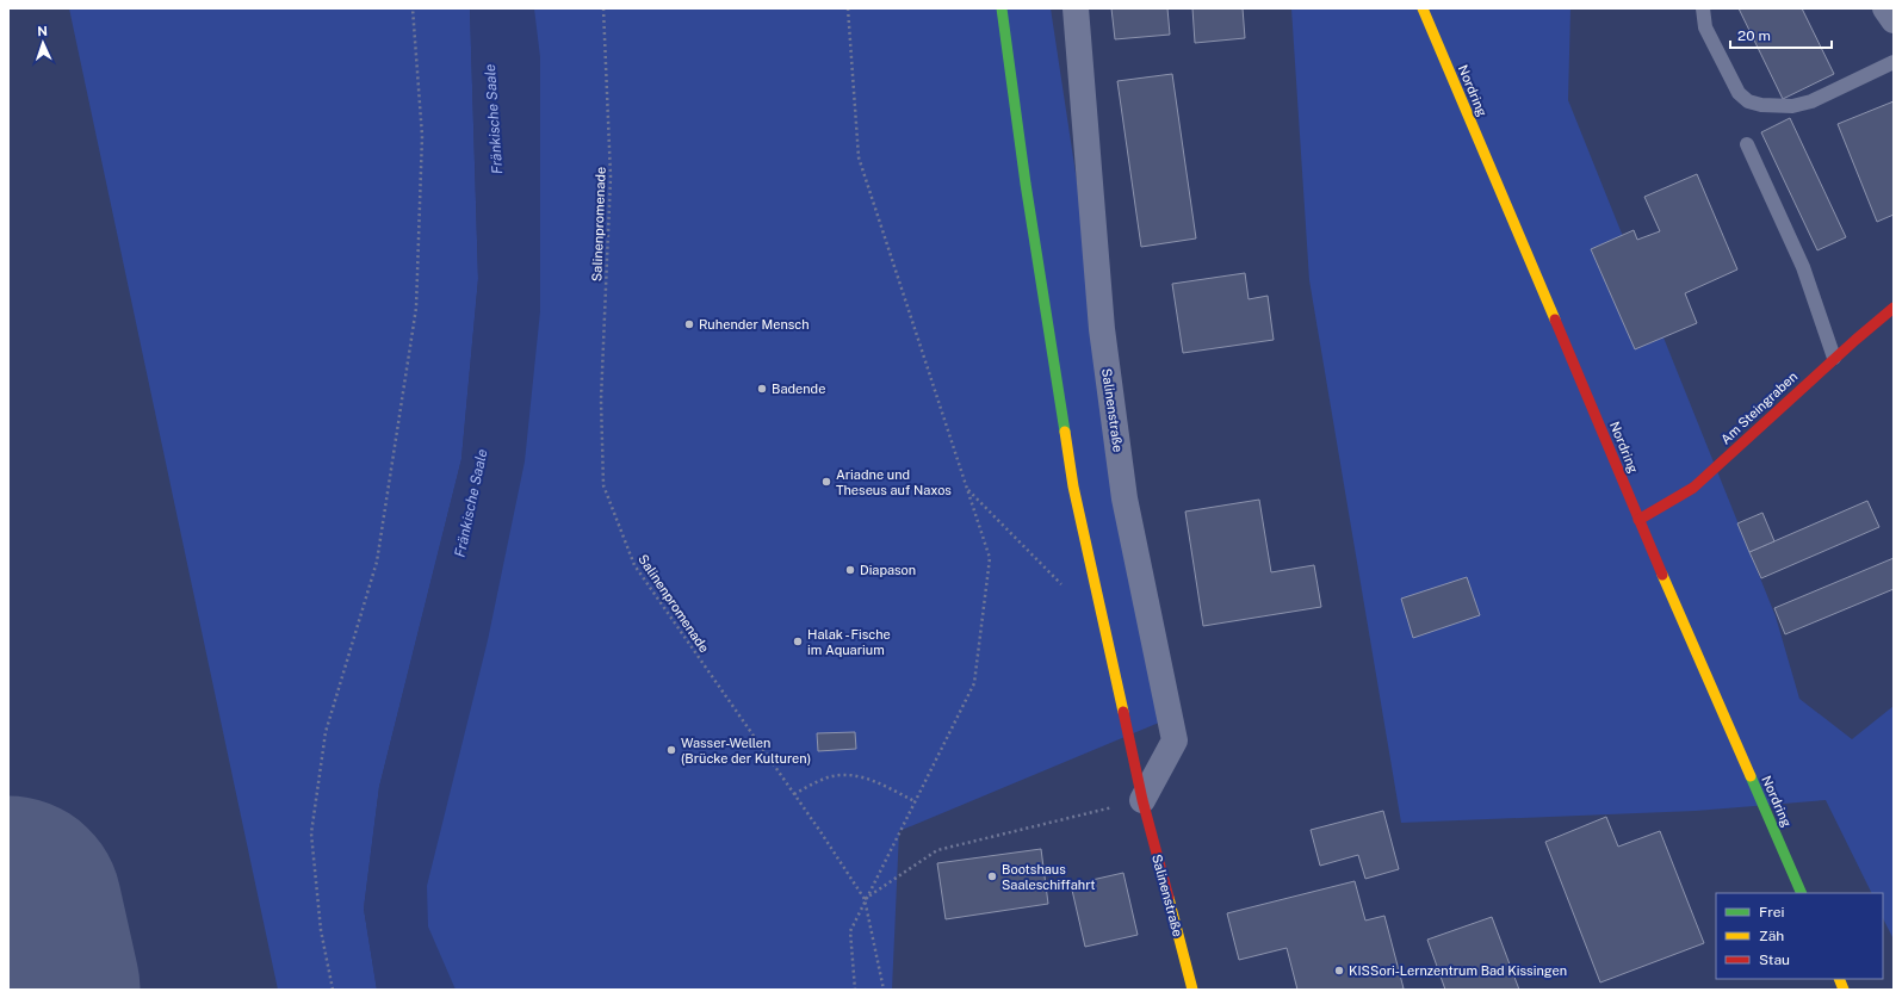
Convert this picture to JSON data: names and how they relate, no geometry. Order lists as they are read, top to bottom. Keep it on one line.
{"streets":{"street":["Nordring","Am Steingraben","Salinenstraße"],"path":["Salinenpromenade"]},"crossings":[["Nordring","Am Steingraben"]],"water":["Fränkische Saale"],"places":["Ruhender Mensch","Badende","Ariadne und Theseus auf Naxos","Diapason","Halak - Fische im Aquarium","Wasser-Wellen (Brücke der Kulturen)","Bootshaus Saaleschiffahrt","KISSori-Lernzentrum Bad Kissingen"],"legend":["Frei","Zäh","Stau"],"scale_bar":"20 m","north":"top"}
